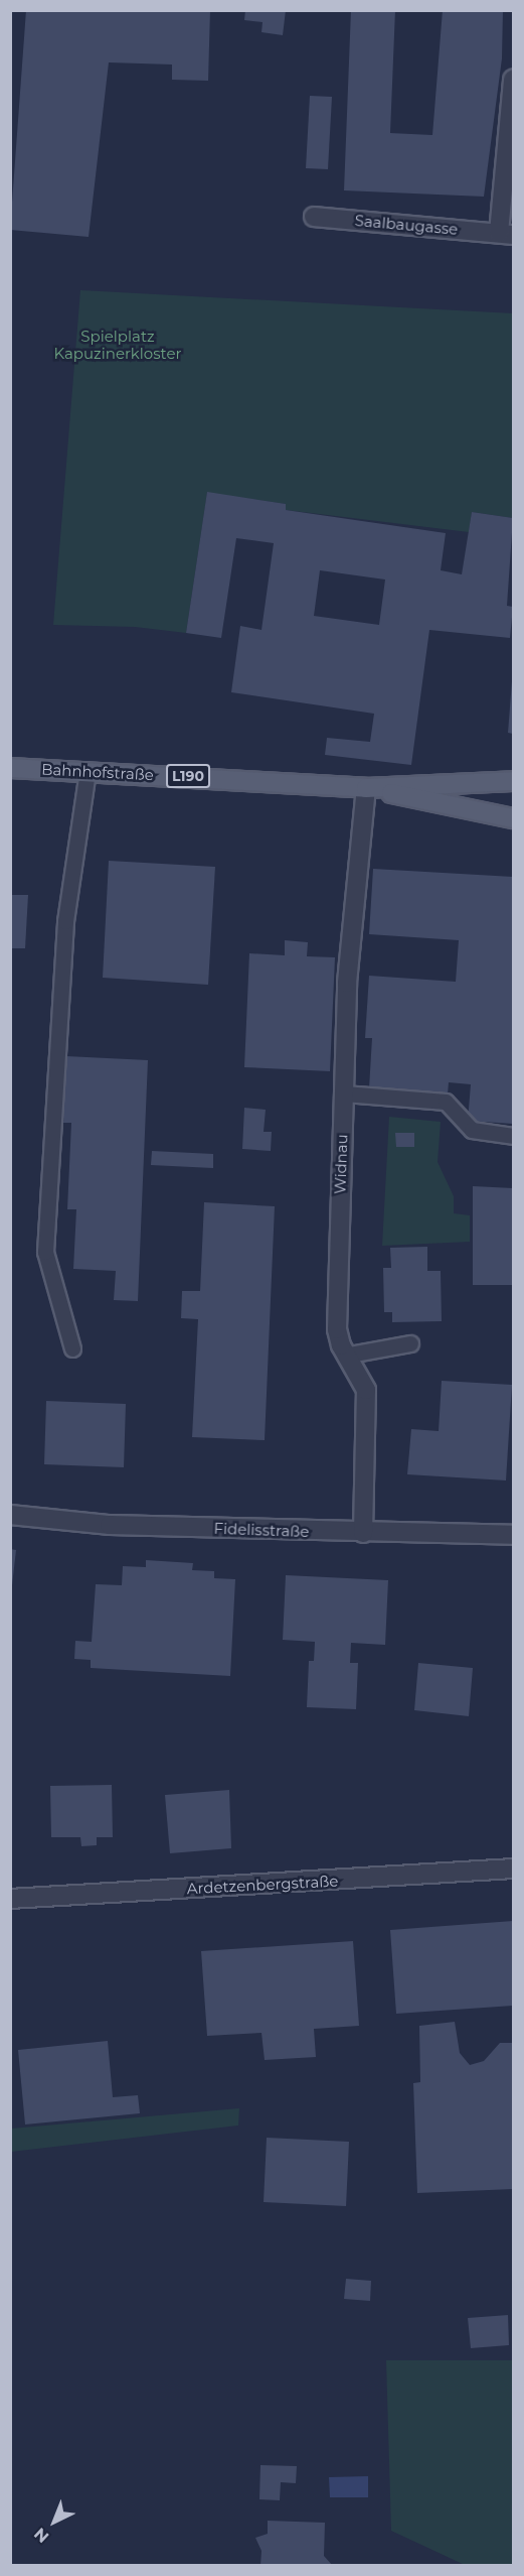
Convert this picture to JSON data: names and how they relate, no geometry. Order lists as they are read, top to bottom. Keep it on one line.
{"streets":{"main road":["Bahnhofstraße","L190"],"street":["Saalbaugasse","Widnau","Fidelisstraße","Ardetzenbergstraße"]},"crossings":[["Bahnhofstraße","Widnau"],["Widnau","Fidelisstraße"]],"parks":["Spielplatz Kapuzinerkloster"],"north":"bottom left"}
